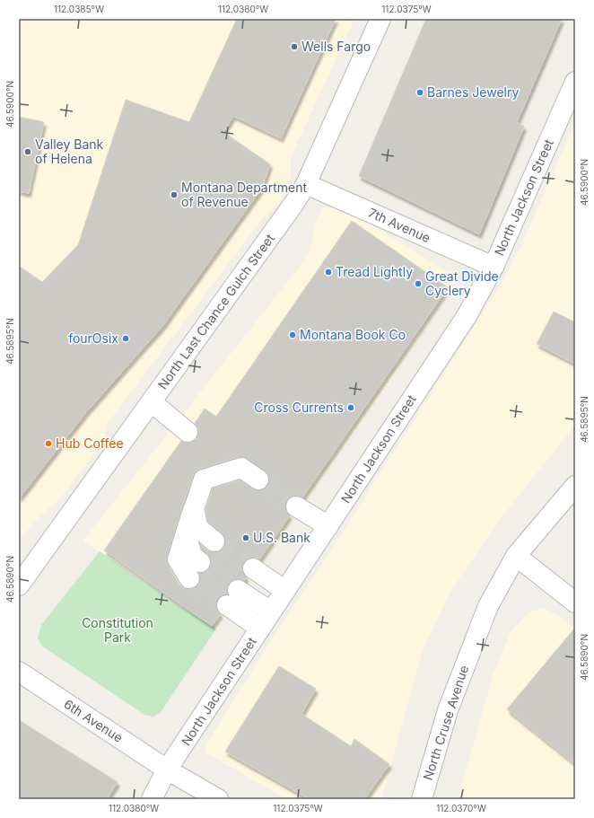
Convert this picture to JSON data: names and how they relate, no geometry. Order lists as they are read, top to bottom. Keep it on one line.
{"streets":{"street":["North Jackson Street","7th Avenue","North Last Chance Gulch Street","6th Avenue","North Cruse Avenue"]},"crossings":[["North Jackson Street","7th Avenue"],["North Jackson Street","6th Avenue"],["7th Avenue","North Last Chance Gulch Street"]],"parks":["Constitution Park"],"places":["Wells Fargo","Barnes Jewelry","Valley Bank of Helena","Montana Department of Revenue","Tread Lightly","Great Divide Cyclery","Montana Book Co","fourOsix","Cross Currents","Hub Coffee","U.S. Bank"],"coordinates":["112.0385°W","112.0380°W","112.0375°W","46.5900°N","46.5895°N","46.5890°N","112.0370°W"]}
